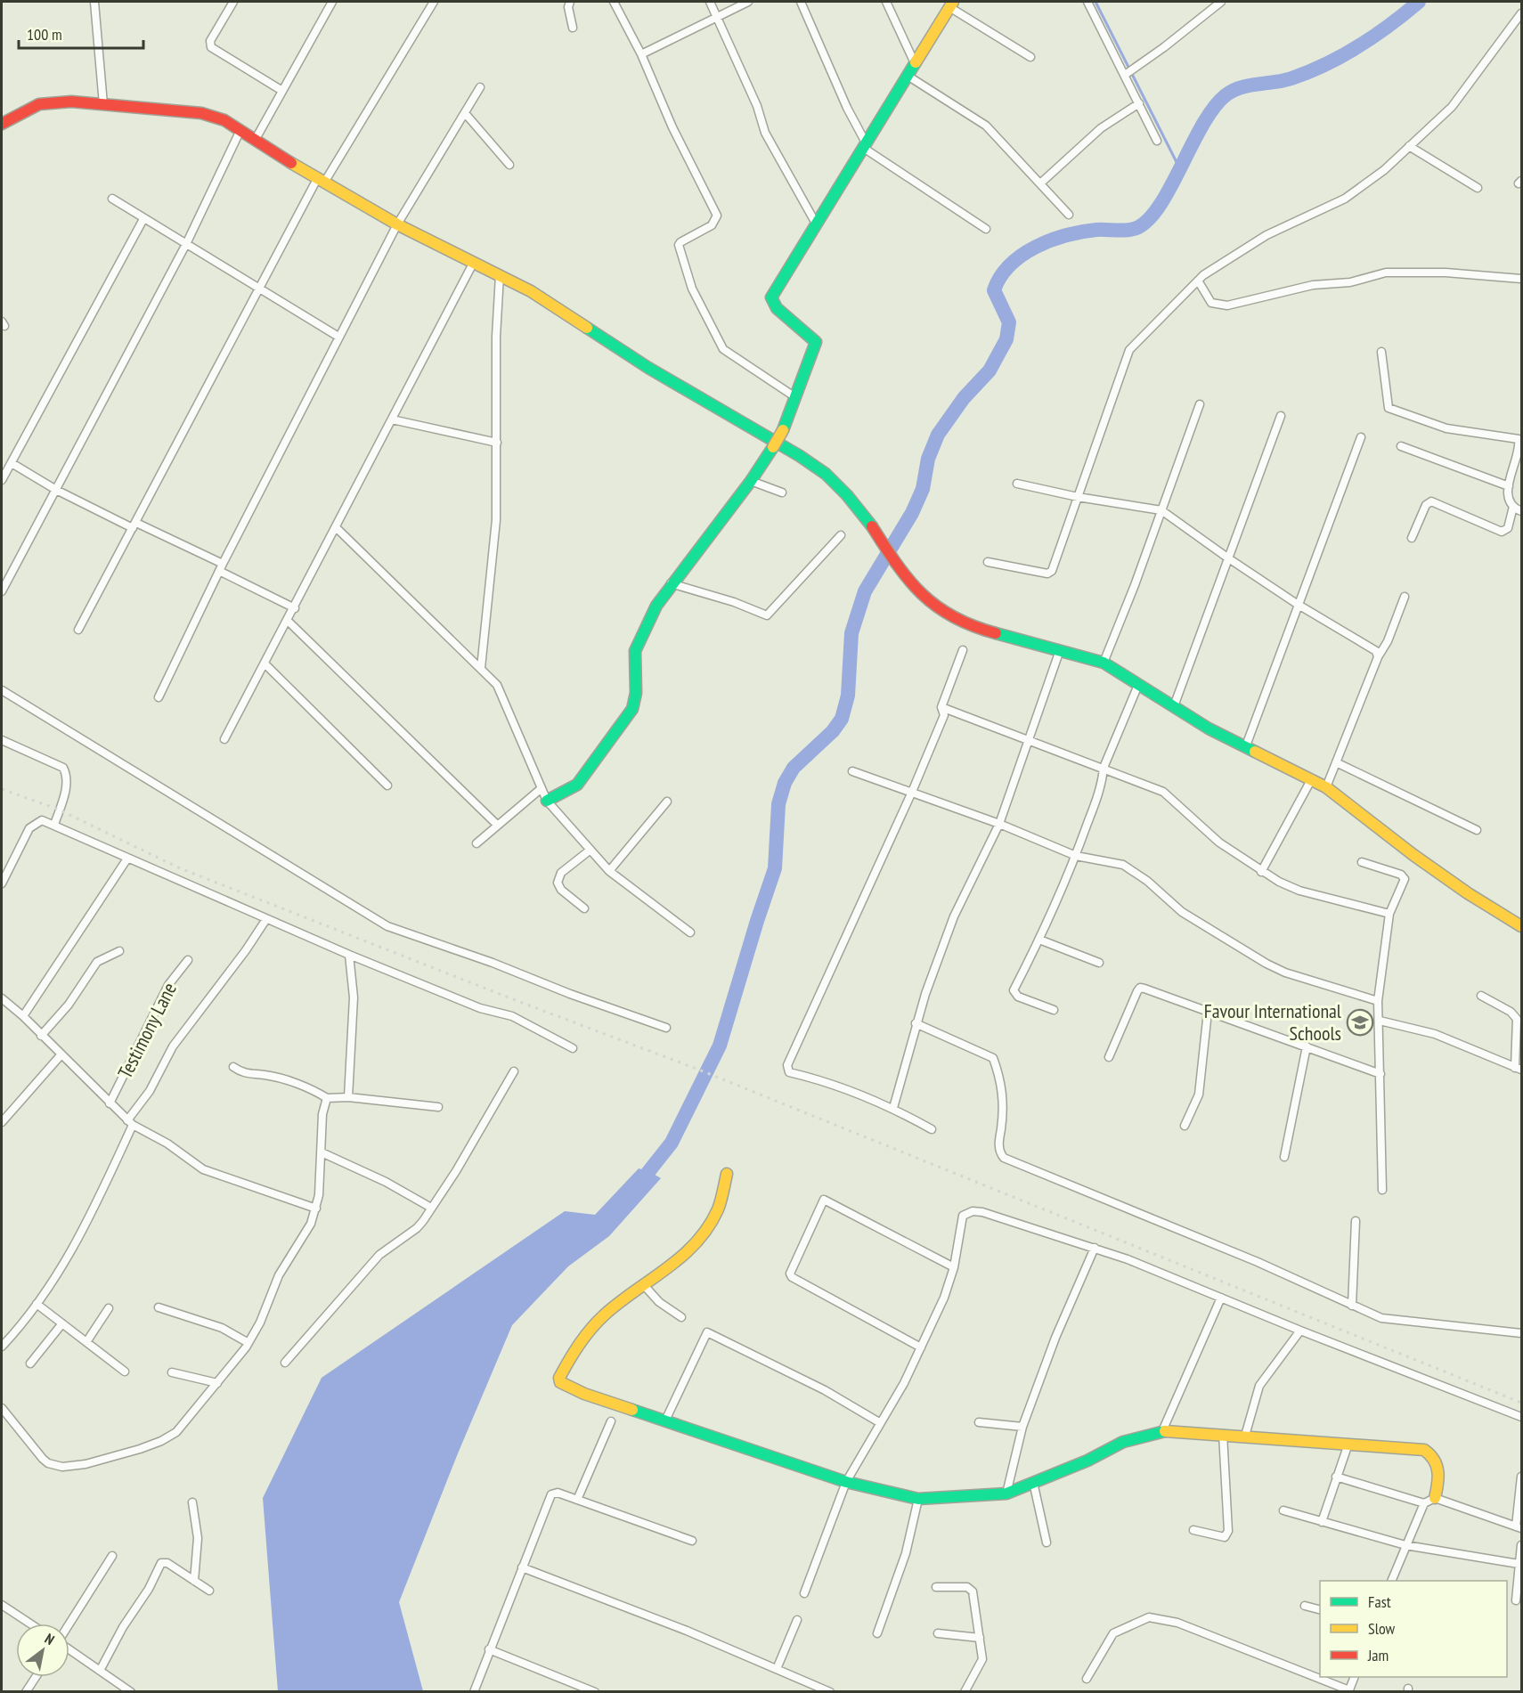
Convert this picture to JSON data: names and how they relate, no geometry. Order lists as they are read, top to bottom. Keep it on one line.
{"streets":{"street":["Testimony Lane"]},"places":{"school or university":["Favour International Schools"]},"legend":["Fast","Slow","Jam"],"scale_bar":"100 m","north":"top right"}
